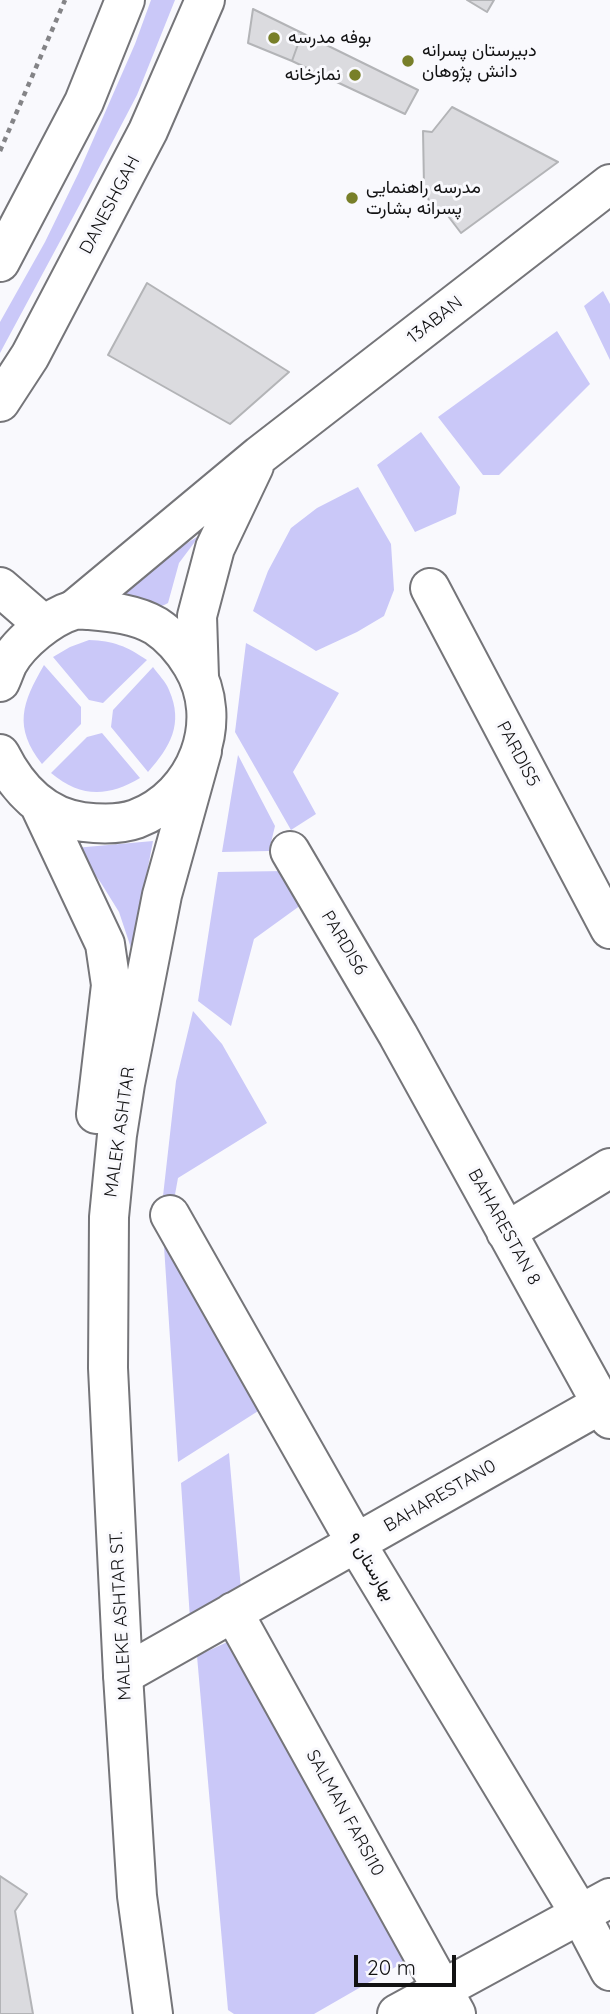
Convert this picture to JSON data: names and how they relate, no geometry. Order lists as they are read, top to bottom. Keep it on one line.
{"streets":{"street":["DANESHGAH","13ABAN","PARDIS5","PARDIS6","MALEK ASHTAR","BAHARESTAN 8","BAHARESTAN0","بهارستان ۹","MALEKE ASHTAR ST.","SALMAN FARSI10"]},"crossings":[["PARDIS6","BAHARESTAN 8"],["MALEK ASHTAR","MALEKE ASHTAR ST."],["BAHARESTAN 8","BAHARESTAN0"],["BAHARESTAN0","بهارستان ۹"],["BAHARESTAN0","MALEKE ASHTAR ST."],["BAHARESTAN0","SALMAN FARSI10"]],"places":["بوفه مدرسه","دبیرستان پسرانه دانش پژوهان","نمازخانه","مدرسه راهنمایی پسرانه بشارت"],"scale_bar":"20 m"}
